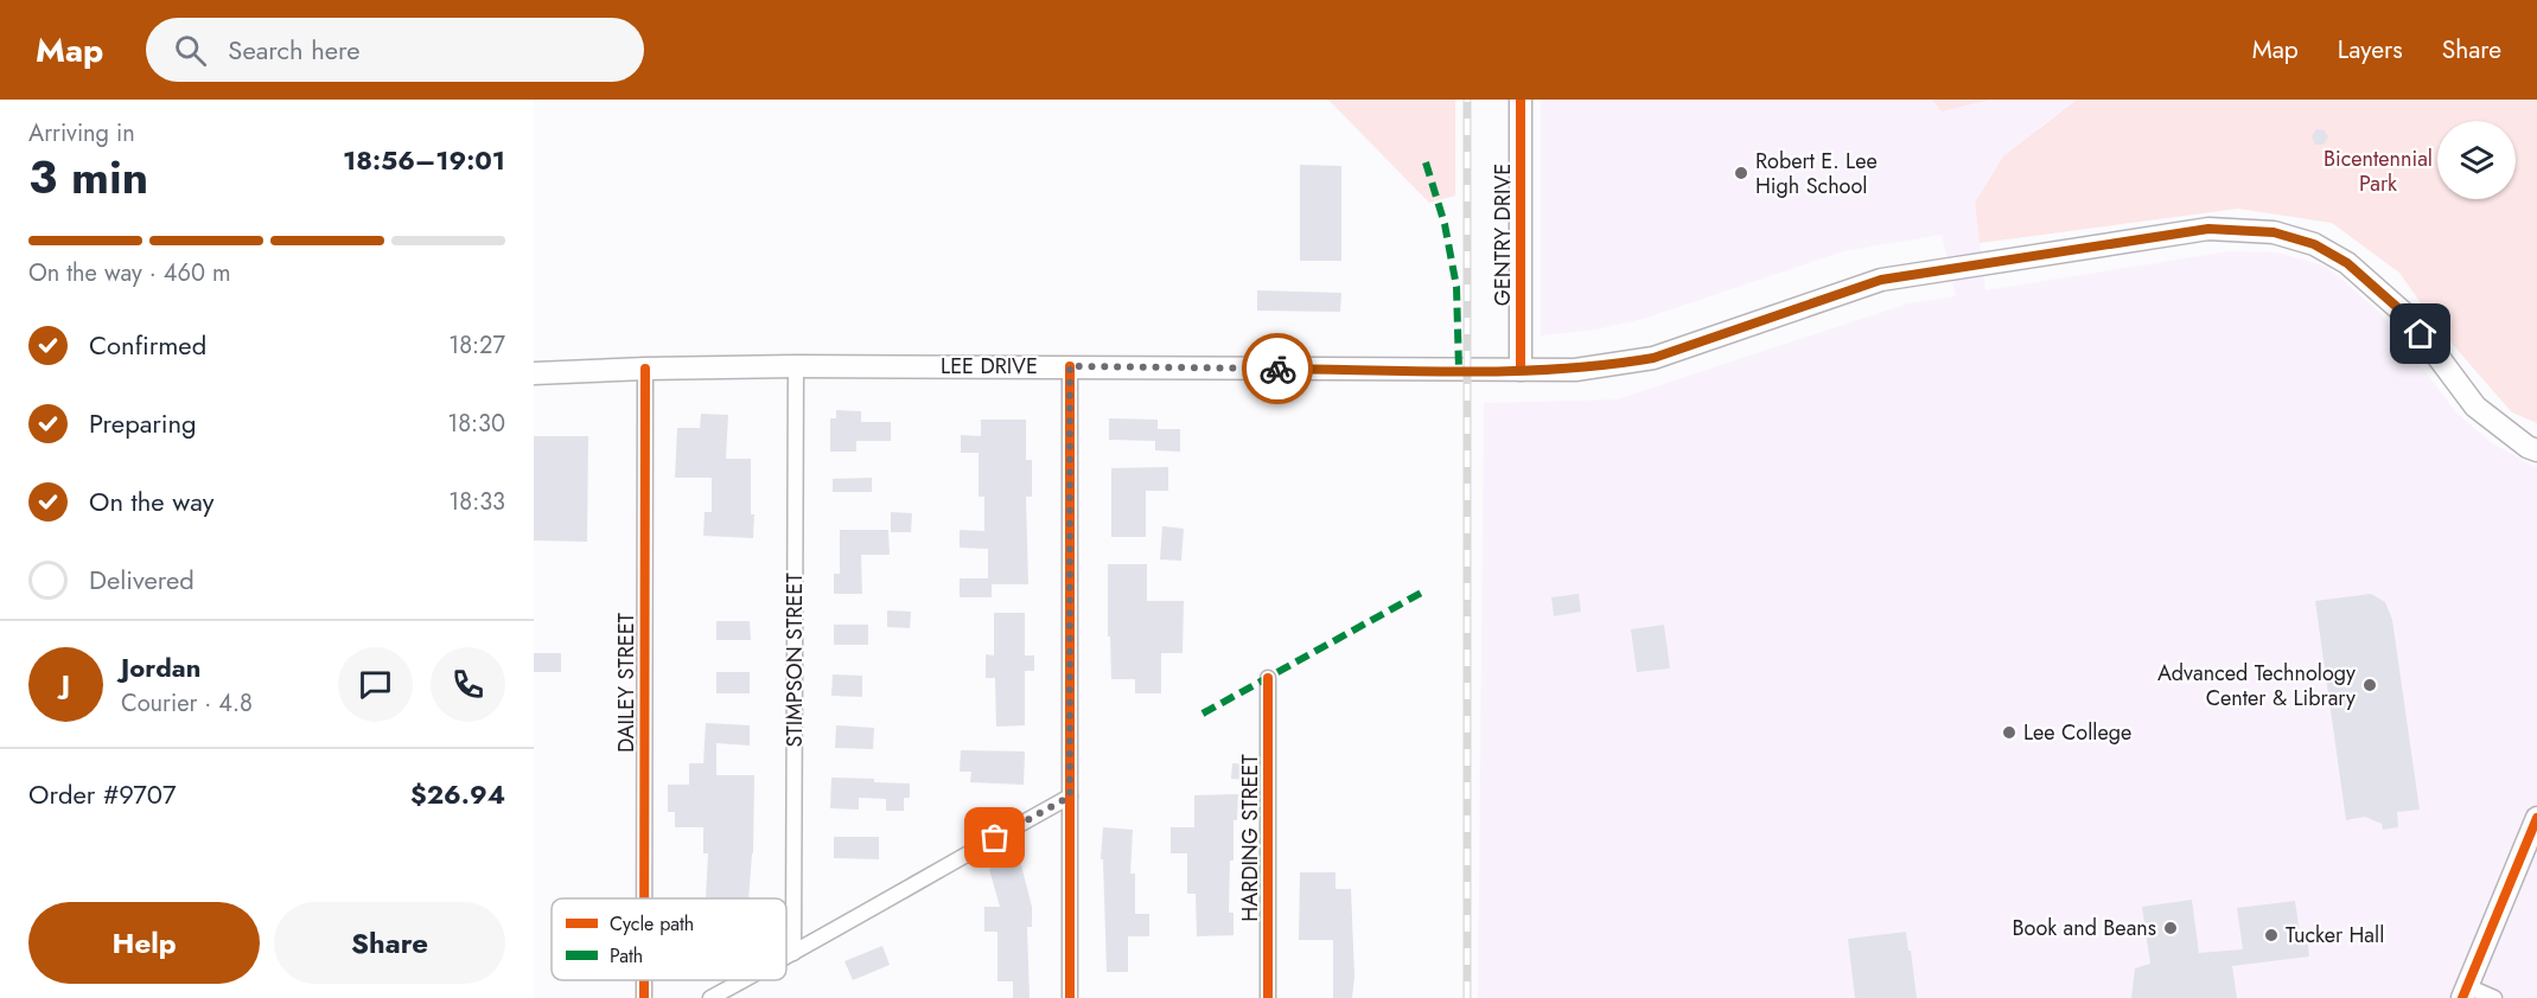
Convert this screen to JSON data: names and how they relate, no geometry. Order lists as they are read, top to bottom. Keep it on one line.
{"streets":{"main road":["GENTRY DRIVE","LEE DRIVE"],"street":["STIMPSON STREET","DAILEY STREET","HARDING STREET"]},"crossings":[["GENTRY DRIVE","LEE DRIVE"],["LEE DRIVE","STIMPSON STREET"],["LEE DRIVE","DAILEY STREET"]],"parks":["Bicentennial Park"],"places":["Robert E. Lee High School","Advanced Technology Center & Library","Lee College","Book and Beans","Tucker Hall"],"legend":["Cycle path","Path"],"page":{"header":"Map","search":"Search here","nav":["Map","Layers","Share"],"heading":["3 min","Arriving in","18:56–19:01"],"panel":["Jordan","Courier · 4.8","Order #9707","$26.94"],"bar":"On the way · 460 m","list":[["Confirmed","18:27"],["Preparing","18:30"],["On the way","18:33"],"Delivered"],"round":"J","buttons":["Help","Share"]}}
